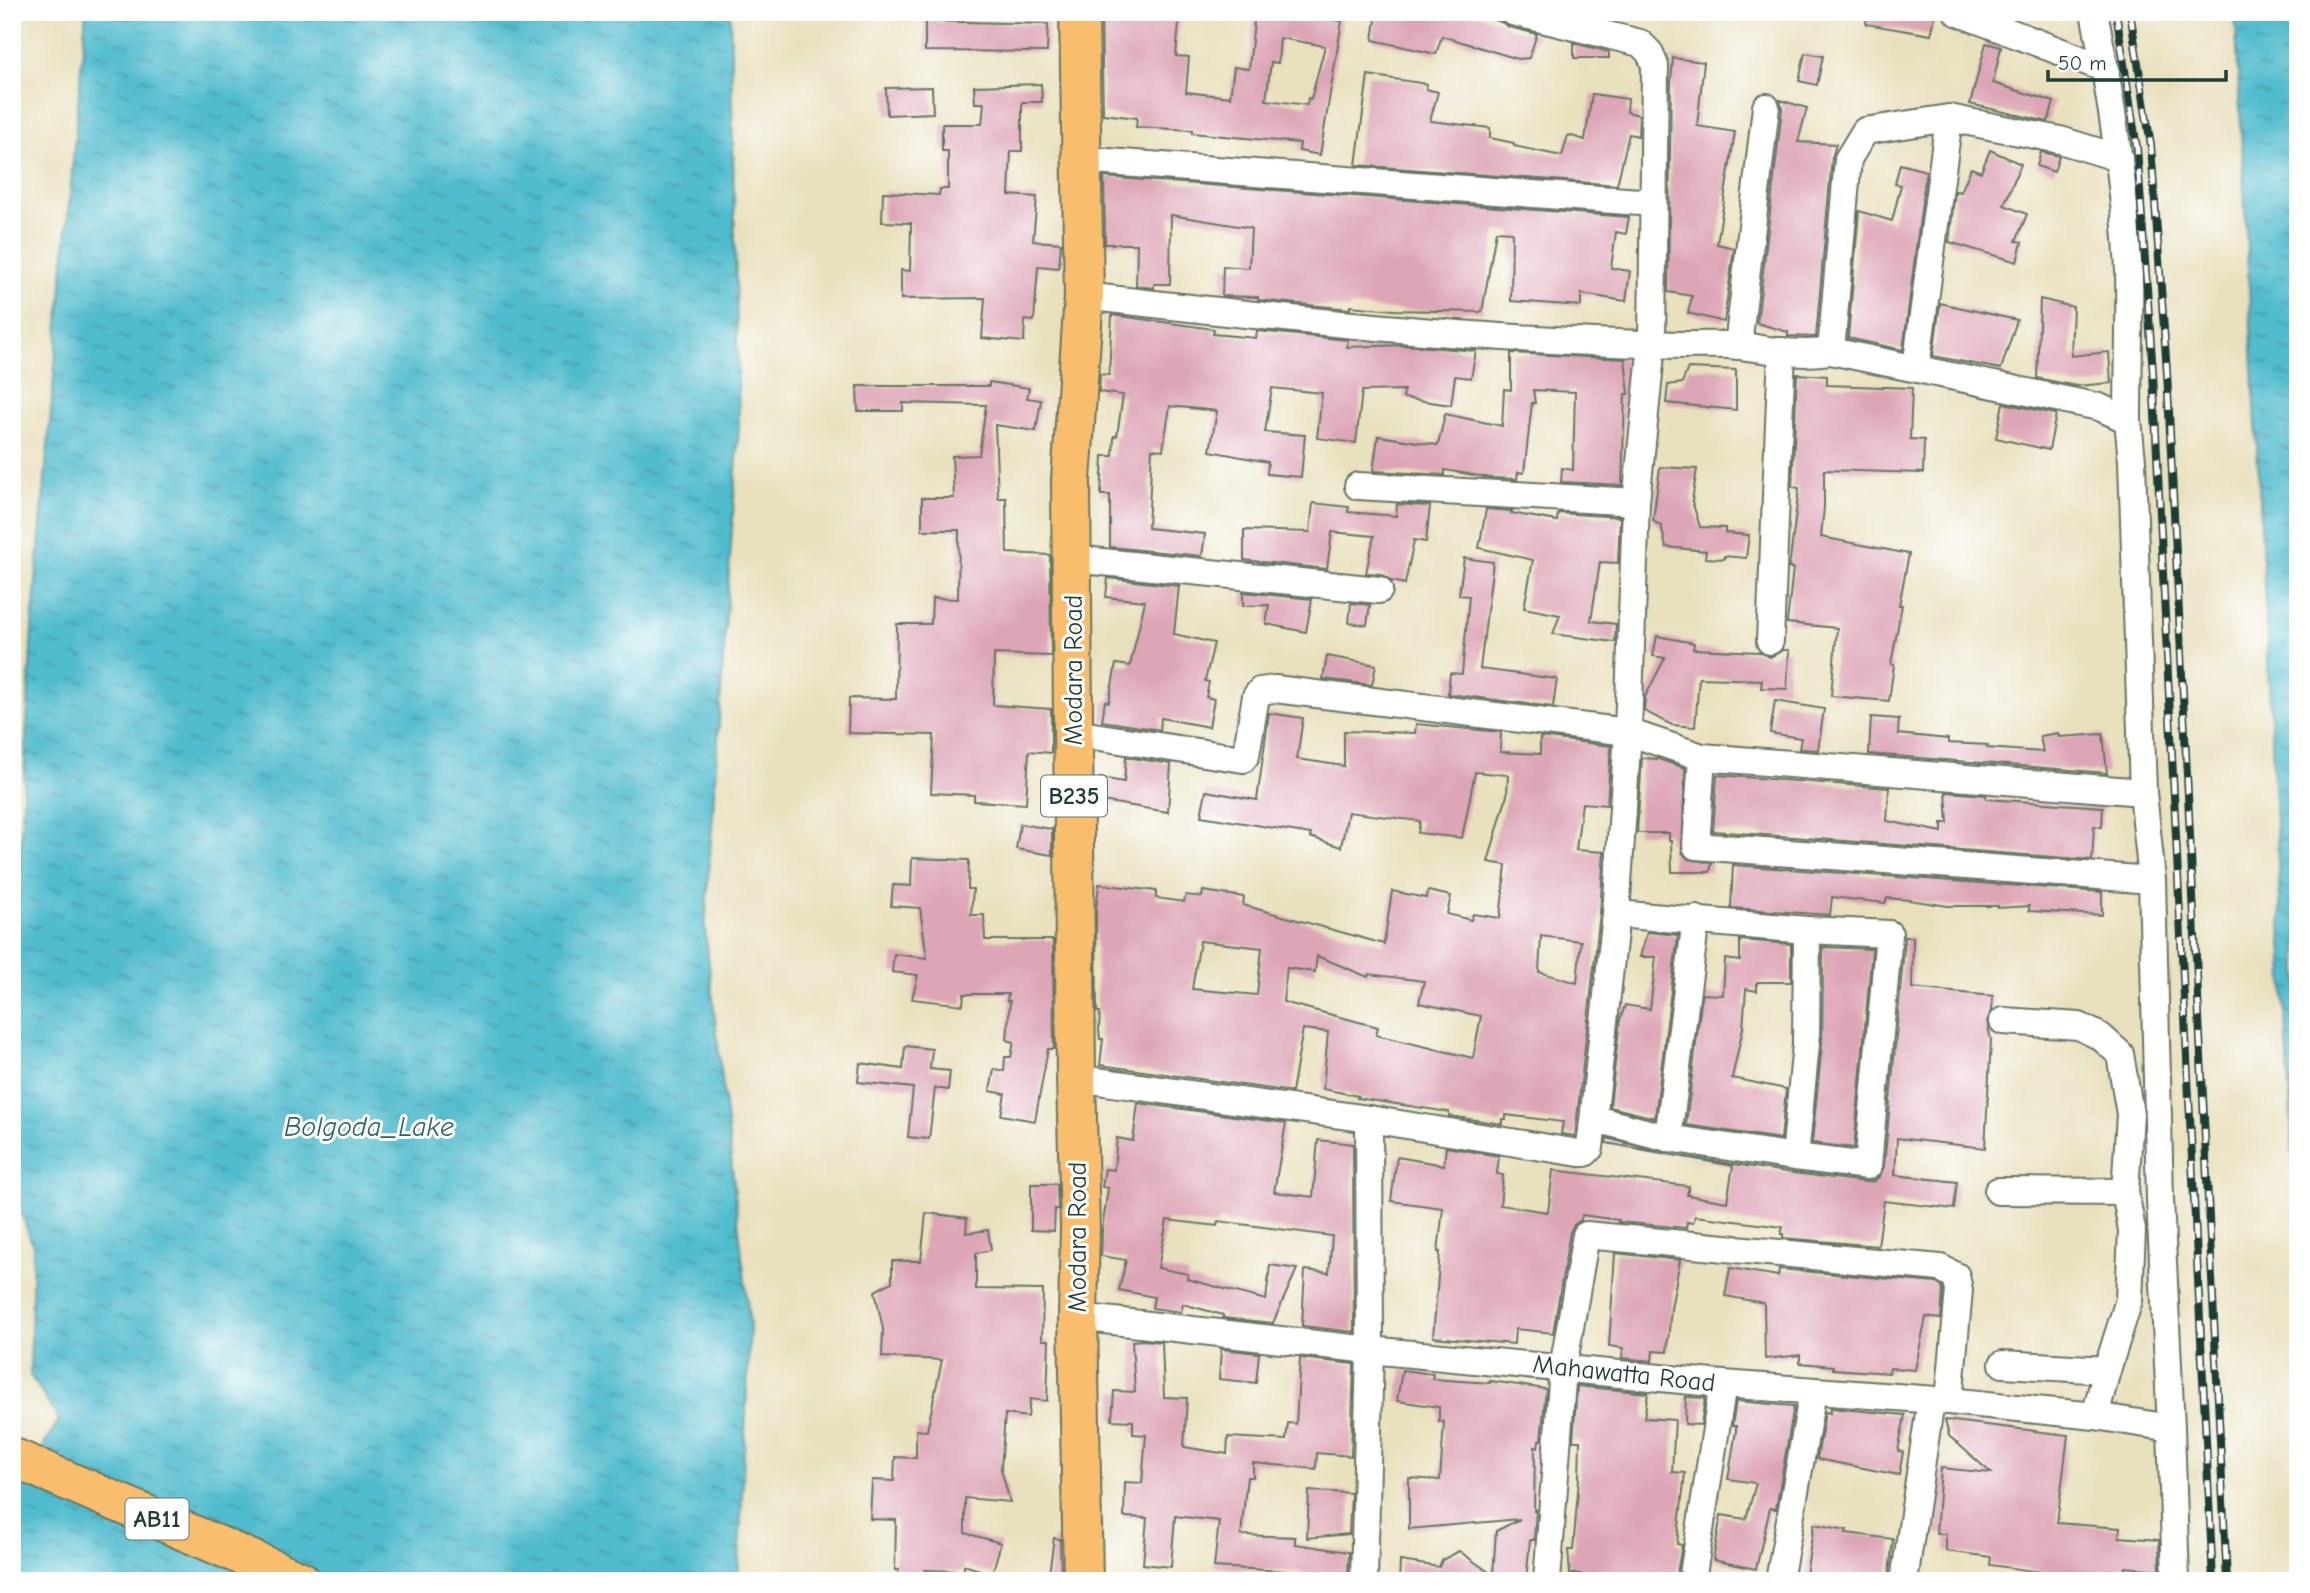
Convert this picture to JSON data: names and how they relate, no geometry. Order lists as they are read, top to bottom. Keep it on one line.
{"streets":{"main road":["Modara Road","B235","AB11"],"street":["Mahawatta Road"]},"crossings":[["Modara Road","Mahawatta Road"]],"water":["Bolgoda_Lake"],"scale_bar":"50 m"}
